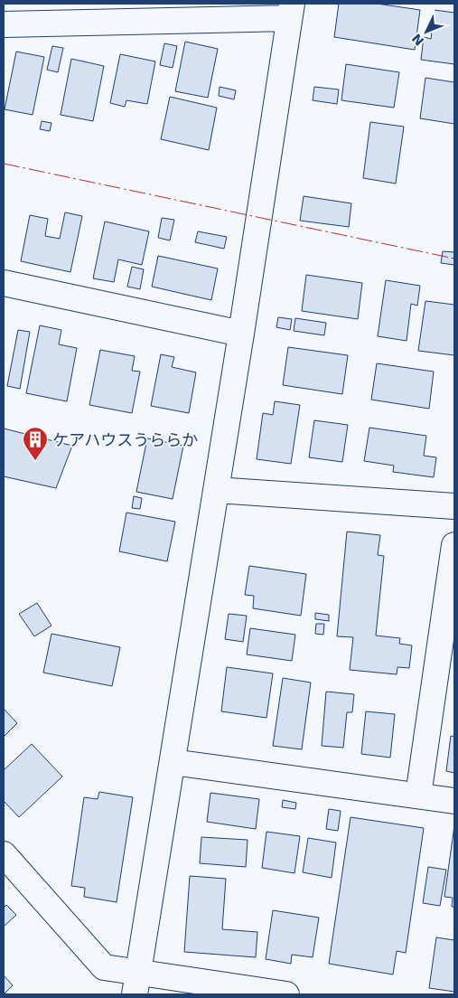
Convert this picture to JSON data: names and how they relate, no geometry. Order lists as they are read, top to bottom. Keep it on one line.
{"places":{"building":["ケアハウスうららか"]},"north":"bottom left"}
